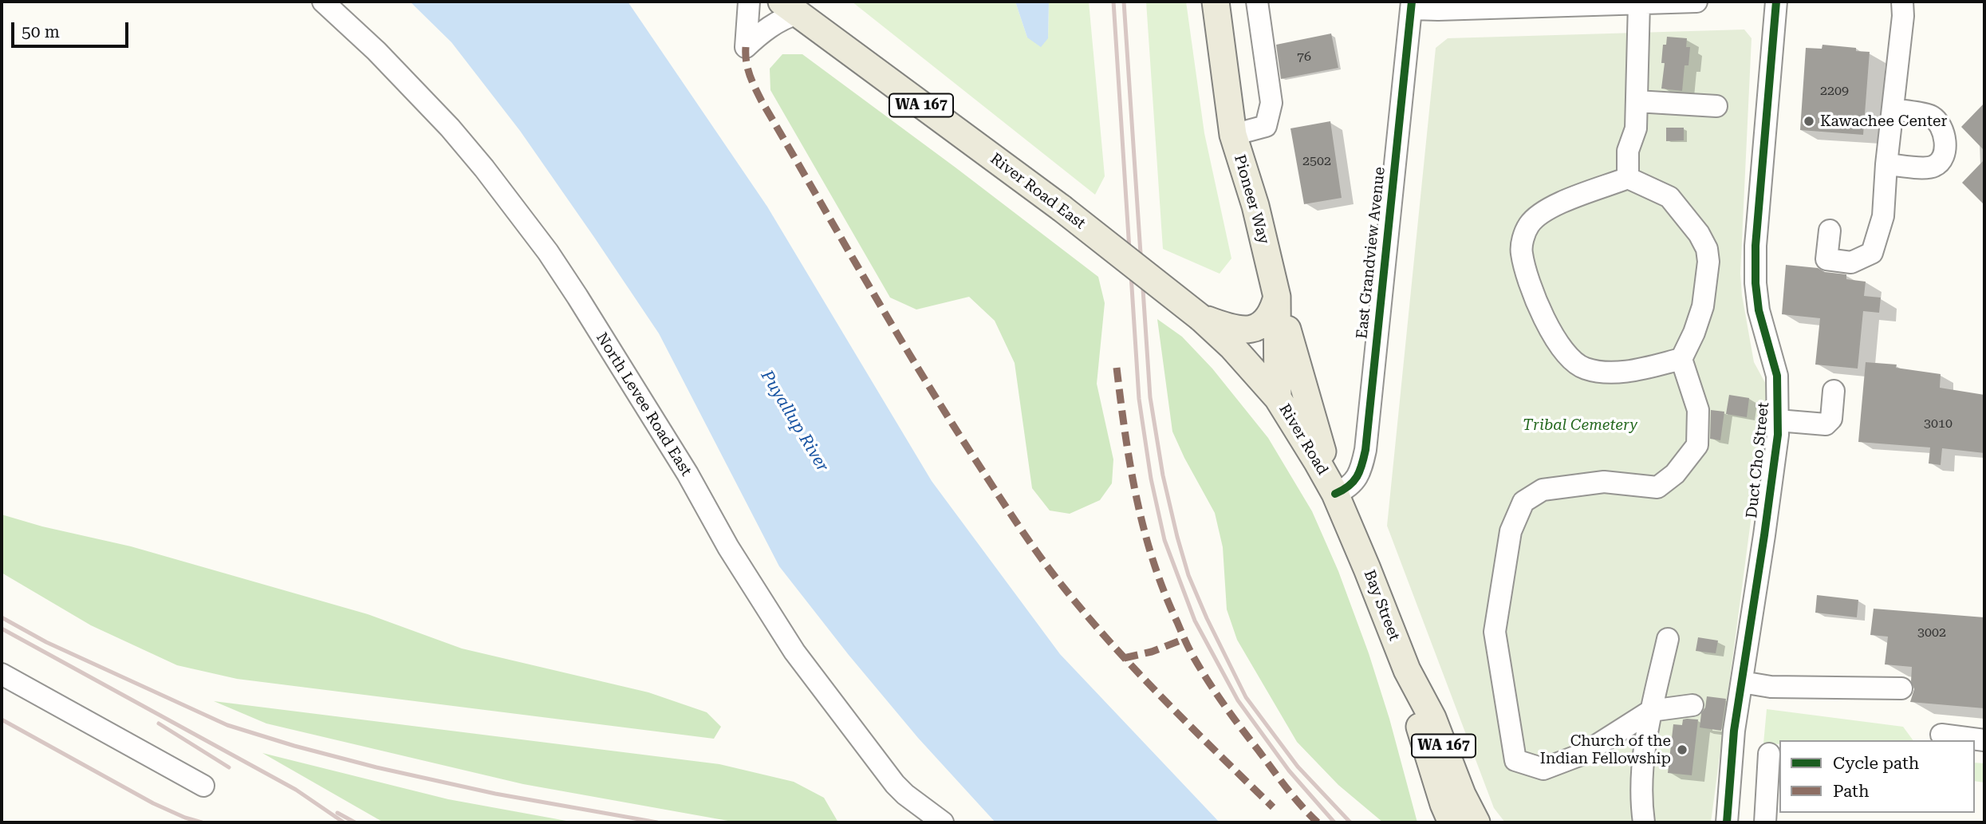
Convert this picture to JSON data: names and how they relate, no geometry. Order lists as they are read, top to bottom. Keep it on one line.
{"streets":{"main road":["WA 167","River Road East","Pioneer Way","River Road","Bay Street"],"street":["East Grandview Avenue","North Levee Road East","Duct Cho Street"]},"crossings":[["River Road East","Pioneer Way"],["River Road East","River Road"],["Pioneer Way","River Road"],["East Grandview Avenue","River Road"],["River Road","Bay Street"]],"water":["Puyallup River"],"parks":["Tribal Cemetery"],"places":["Kawachee Center","Church of the Indian Fellowship"],"house_numbers":["76","2209","2502","3010","3002"],"legend":["Cycle path","Path"],"scale_bar":"50 m"}
